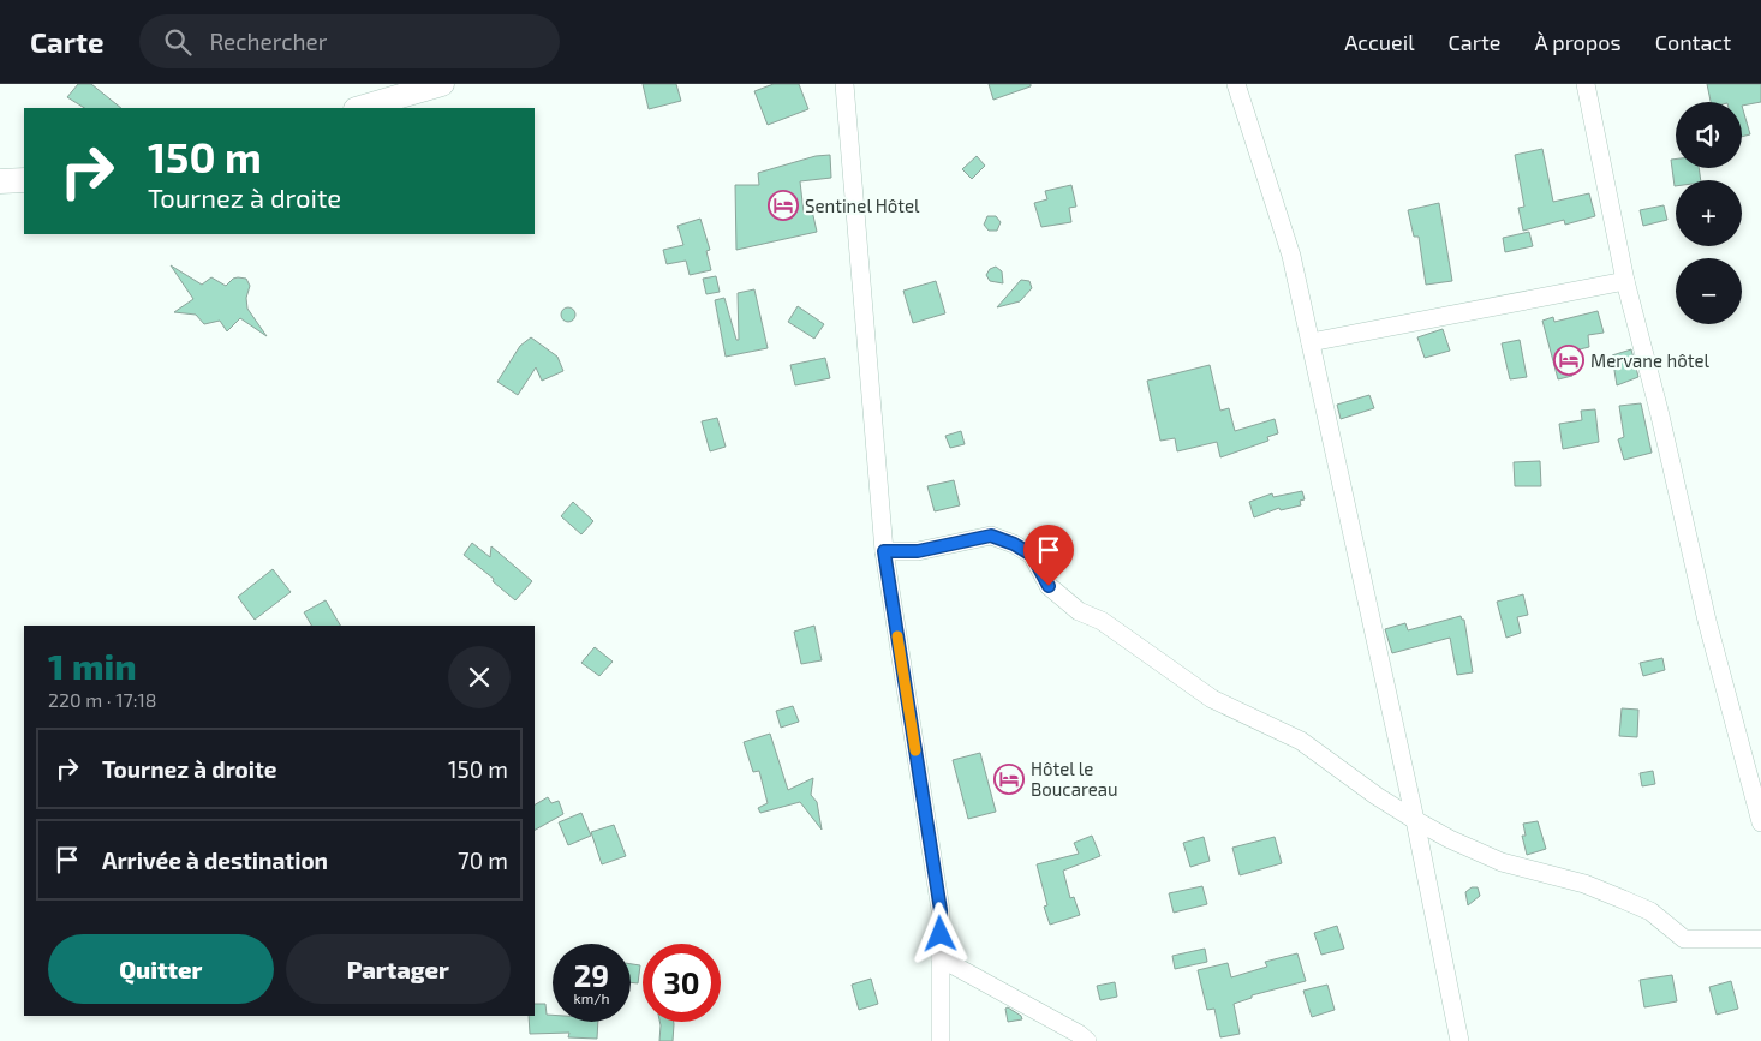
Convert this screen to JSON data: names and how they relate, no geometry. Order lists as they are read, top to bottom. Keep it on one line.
{"places":{"hotel":["Sentinel Hôtel","Mervane hôtel","Hôtel le Boucareau"]},"page":{"header":"Carte","search":"Rechercher","nav":["Accueil","Carte","À propos","Contact"],"map_buttons":["+","−"],"turn":["150 m","Tournez à droite"],"heading":["1 min","220 m · 17:18"],"list":[{"name":"Tournez à droite","value":"150 m"},{"name":"Arrivée à destination","value":"70 m"}],"buttons":["Quitter","Partager"],"speed":"29 km/h","limit":"30"}}
